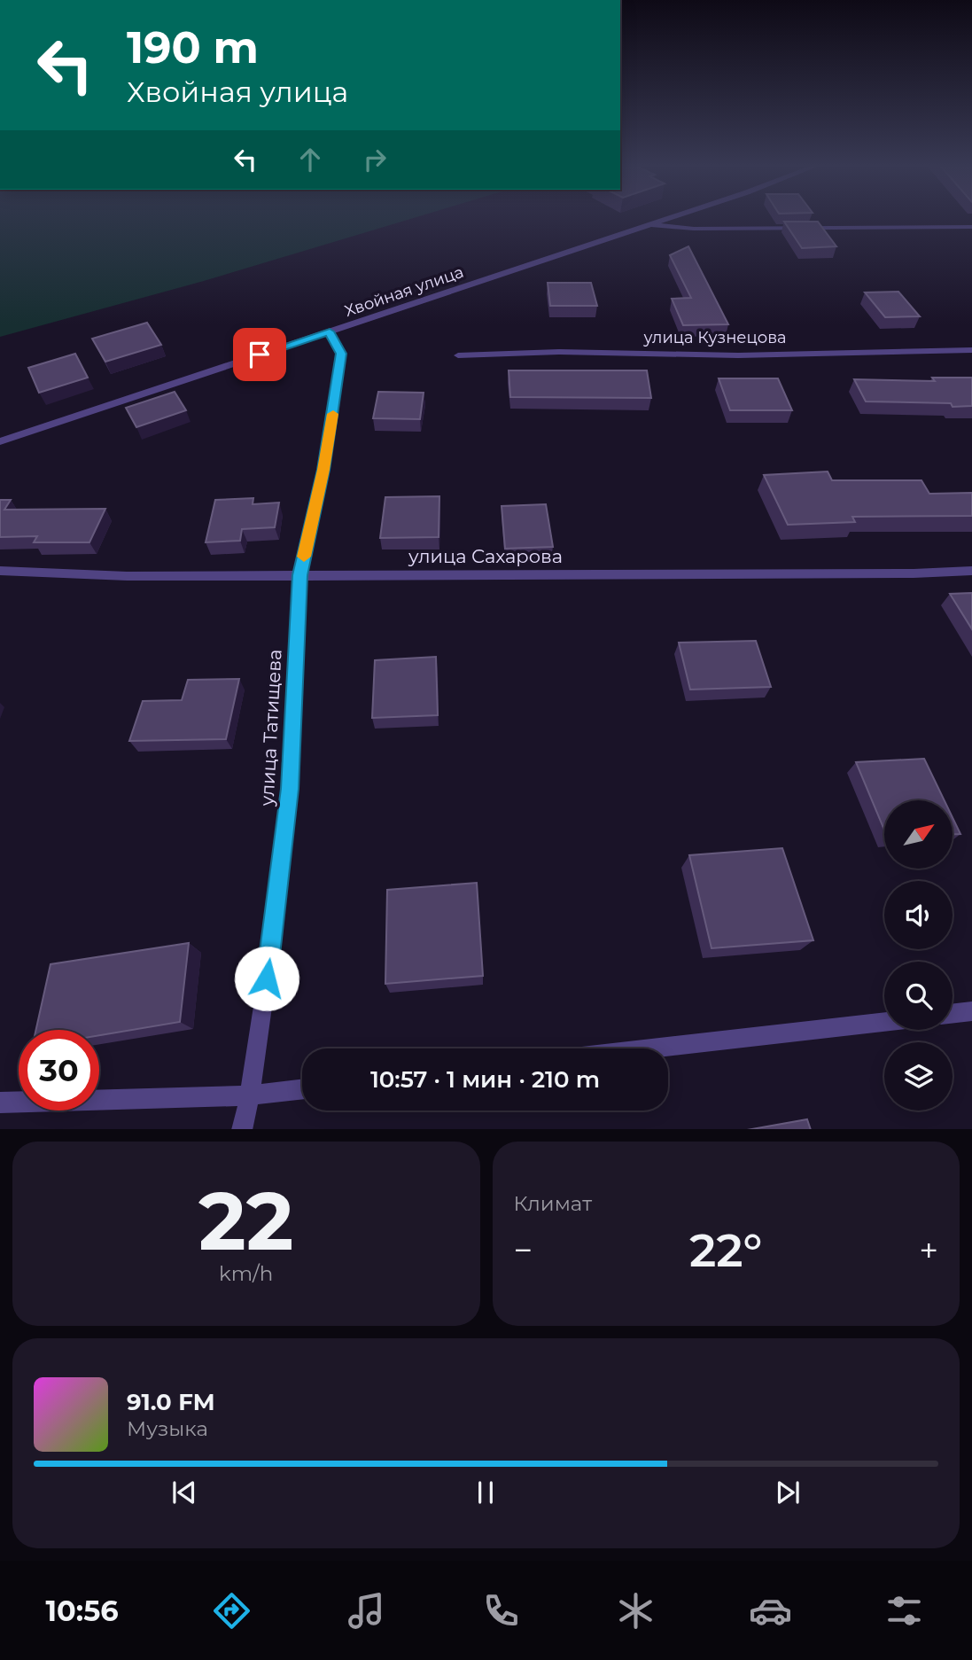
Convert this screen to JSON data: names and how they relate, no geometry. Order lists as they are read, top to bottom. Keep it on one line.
{"streets":{"street":["Хвойная улица","улица Кузнецова","улица Сахарова","улица Татищева"]},"crossings":[["Хвойная улица","улица Татищева"],["улица Сахарова","улица Татищева"]],"north":"top right","page":{"turn":["190 m","Хвойная улица"],"limit":"30","trip":"10:57 · 1 мин · 210 m","tile":[["22","km/h"],"Климат"],"heat":["−","22°","+"],"song":["91.0 FM","Музыка"],"tabs":"10:56"}}
